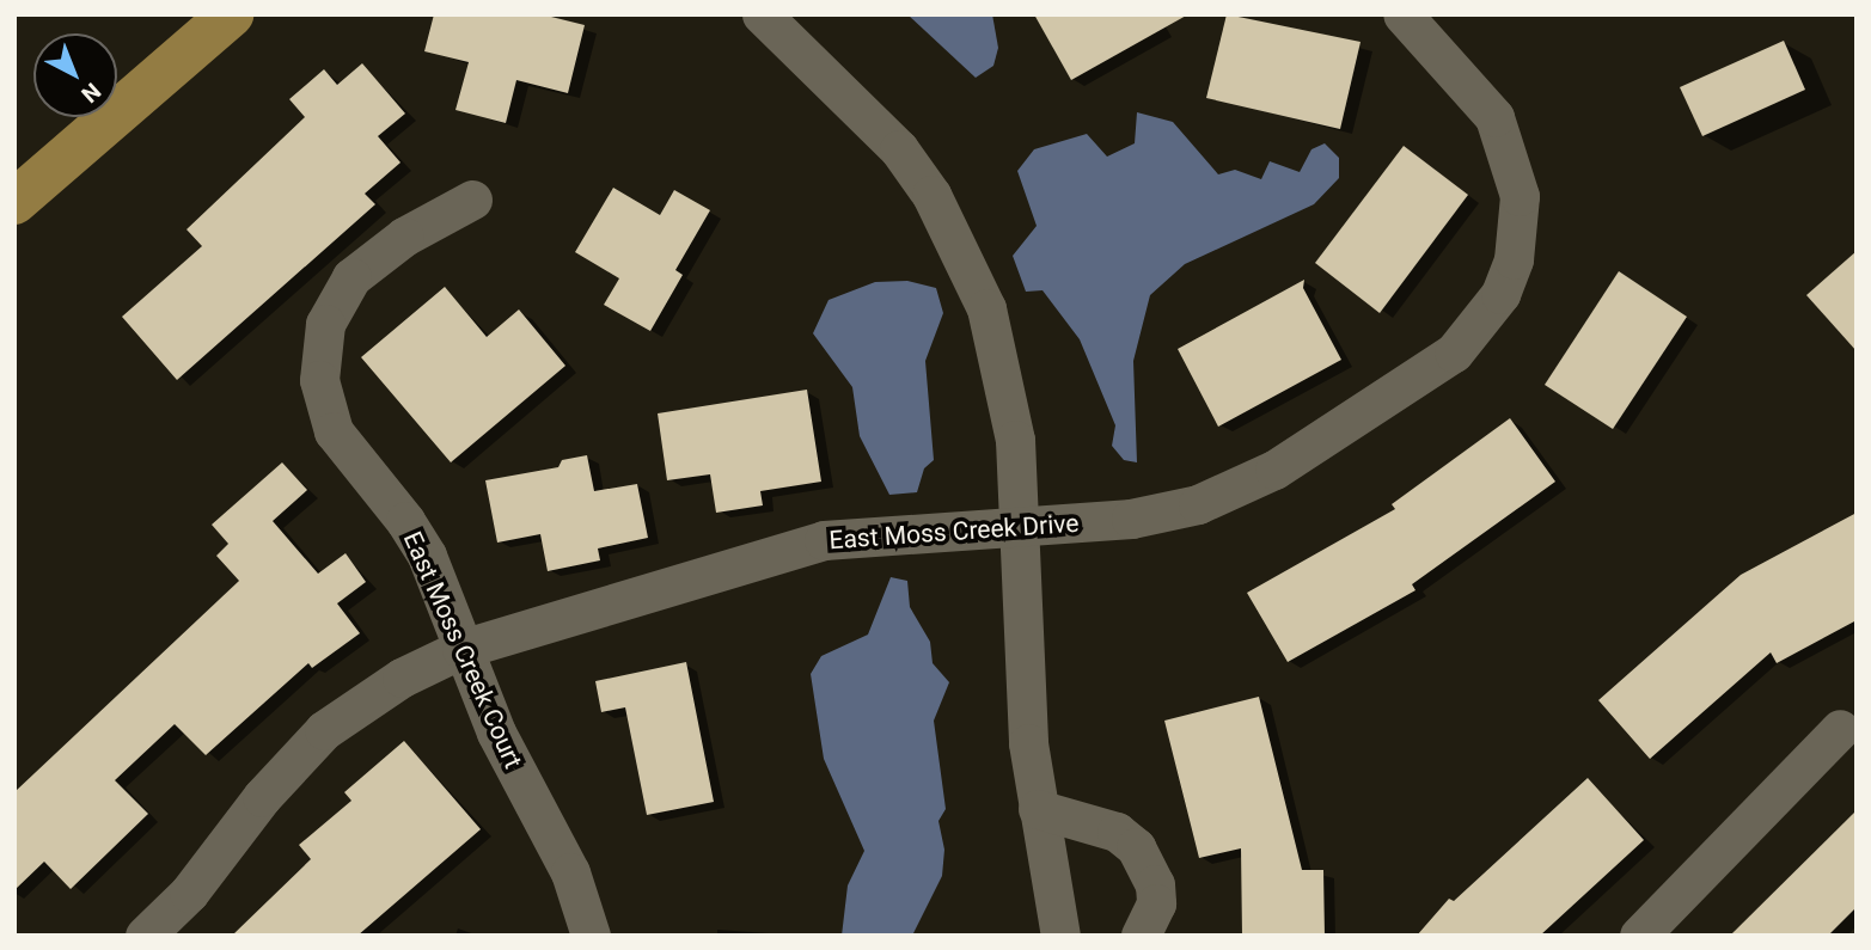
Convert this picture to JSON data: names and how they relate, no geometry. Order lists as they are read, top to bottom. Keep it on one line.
{"streets":{"street":["East Moss Creek Drive","East Moss Creek Court"]},"crossings":[["East Moss Creek Drive","East Moss Creek Court"]],"north":"bottom right"}
